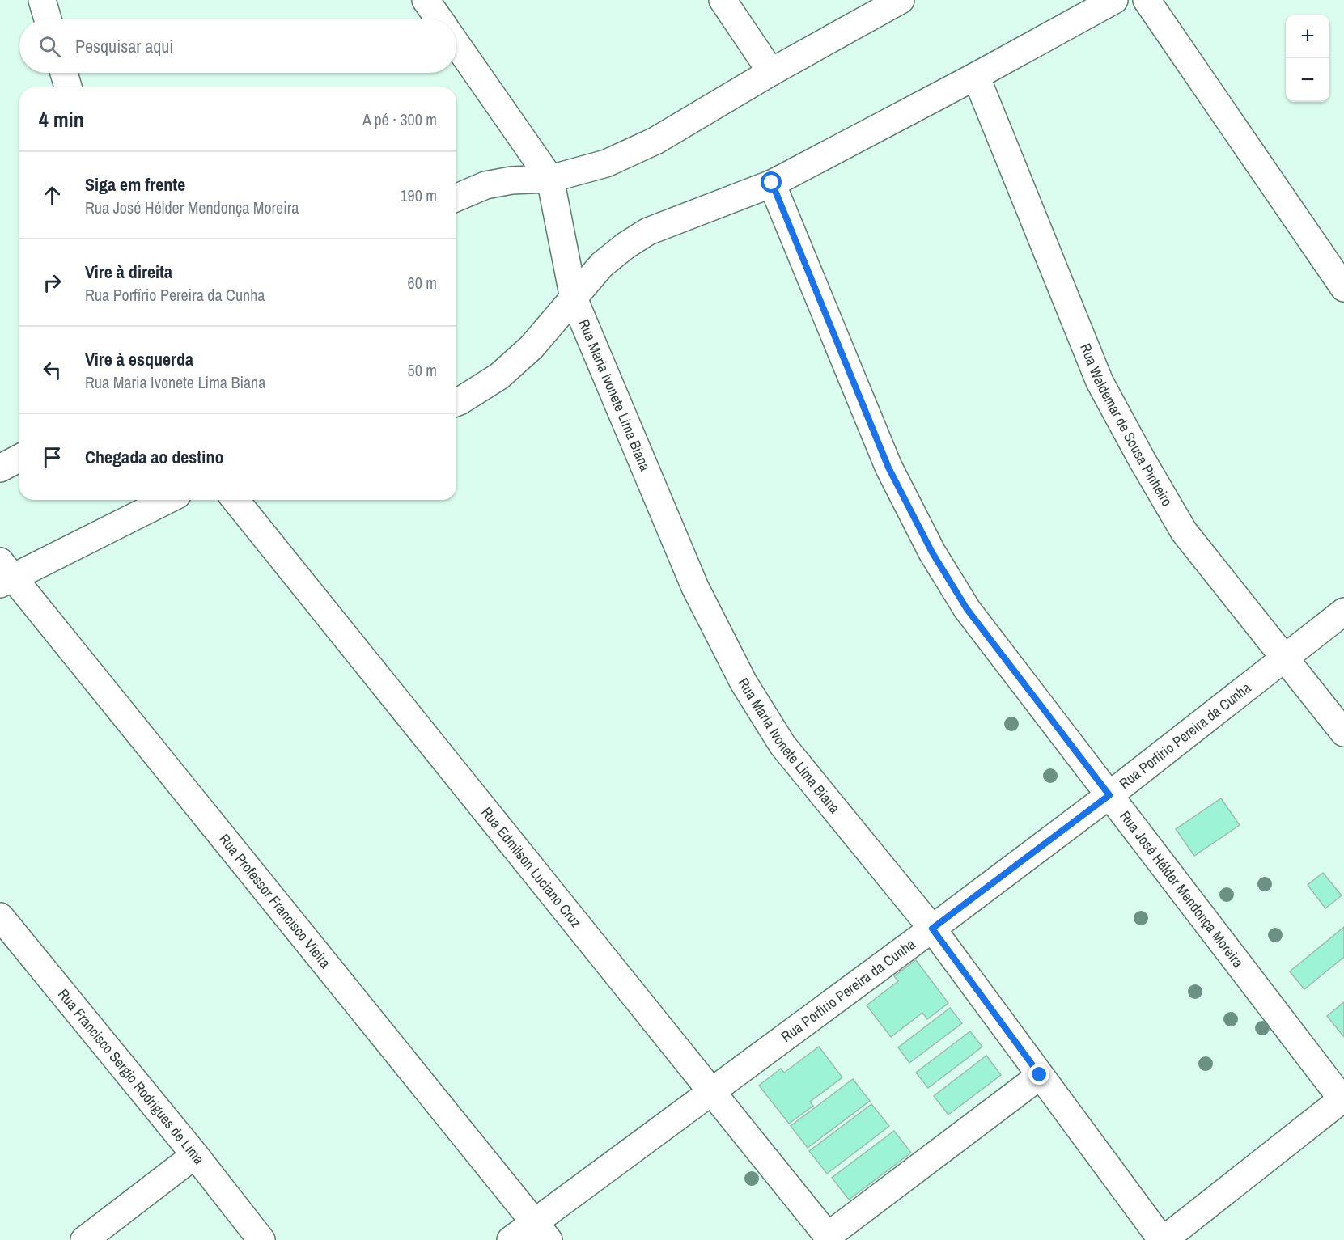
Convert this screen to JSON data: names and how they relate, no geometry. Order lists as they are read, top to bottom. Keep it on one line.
{"streets":{"street":["Rua Maria Ivonete Lima Biana","Rua Waldemar de Sousa Pinheiro","Rua Porfírio Pereira da Cunha","Rua Edmilson Luciano Cruz","Rua José Hélder Mendonça Moreira","Rua Professor Francisco Vieira","Rua Francisco Sergio Rodrigues de Lima"]},"crossings":[["Rua Maria Ivonete Lima Biana","Rua Porfírio Pereira da Cunha"],["Rua Waldemar de Sousa Pinheiro","Rua Porfírio Pereira da Cunha"],["Rua Porfírio Pereira da Cunha","Rua Edmilson Luciano Cruz"],["Rua Porfírio Pereira da Cunha","Rua José Hélder Mendonça Moreira"],["Rua Porfírio Pereira da Cunha","Rua Professor Francisco Vieira"]],"page":{"map_buttons":["+","−"],"search":"Pesquisar aqui","heading":["4 min","A pé · 300 m"],"list":[["Siga em frente","Rua José Hélder Mendonça Moreira","190 m"],["Vire à direita","Rua Porfírio Pereira da Cunha","60 m"],["Vire à esquerda","Rua Maria Ivonete Lima Biana","50 m"],"Chegada ao destino"]}}
